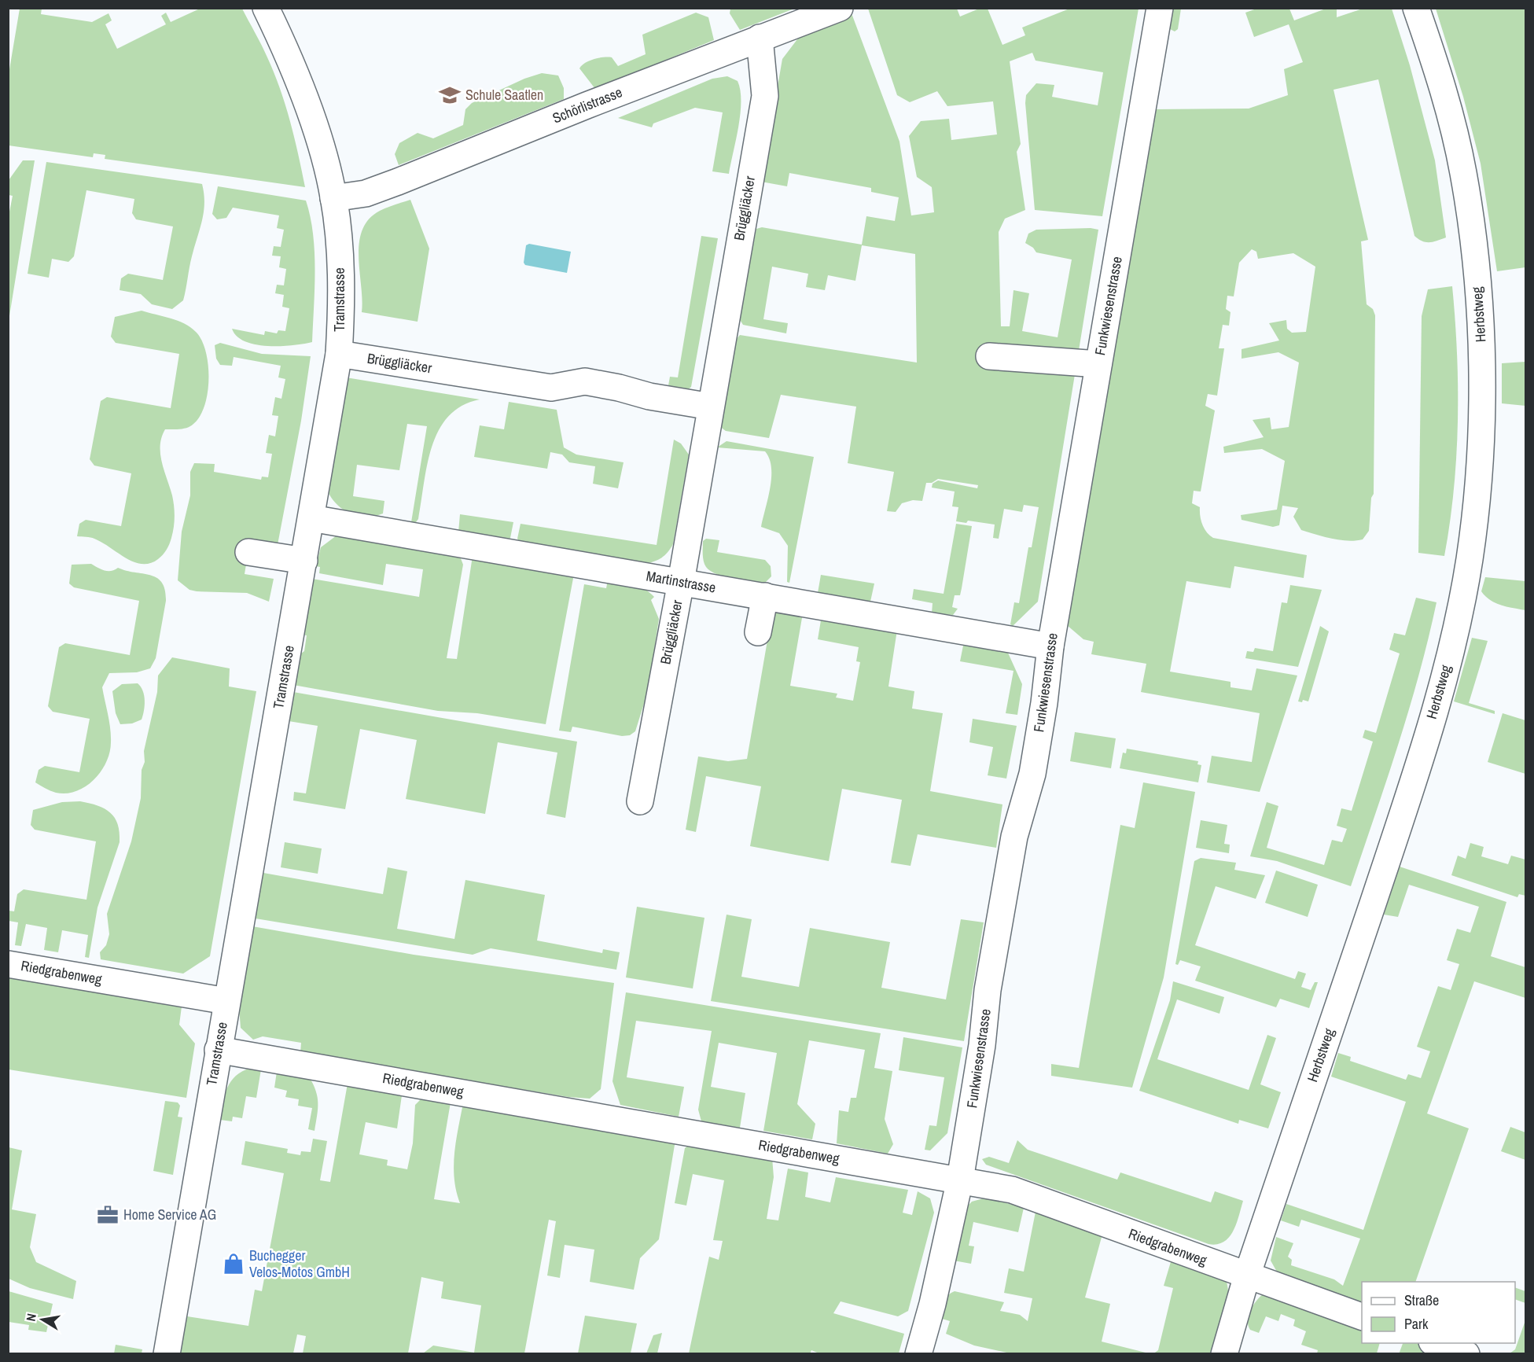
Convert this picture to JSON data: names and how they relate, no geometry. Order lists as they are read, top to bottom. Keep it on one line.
{"streets":{"street":["Schörlistrasse","Brüggliäcker","Tramstrasse","Funkwiesenstrasse","Herbstweg","Martinstrasse","Riedgrabenweg"]},"crossings":[["Schörlistrasse","Brüggliäcker"],["Schörlistrasse","Tramstrasse"],["Brüggliäcker","Tramstrasse"],["Brüggliäcker","Martinstrasse"],["Tramstrasse","Martinstrasse"],["Tramstrasse","Riedgrabenweg"],["Funkwiesenstrasse","Martinstrasse"],["Funkwiesenstrasse","Riedgrabenweg"],["Herbstweg","Riedgrabenweg"]],"places":{"school or university":["Schule Saatlen"],"office":["Home Service AG"],"shop":["Buchegger Velos-Motos GmbH"]},"legend":["Straße","Park"],"north":"left"}
